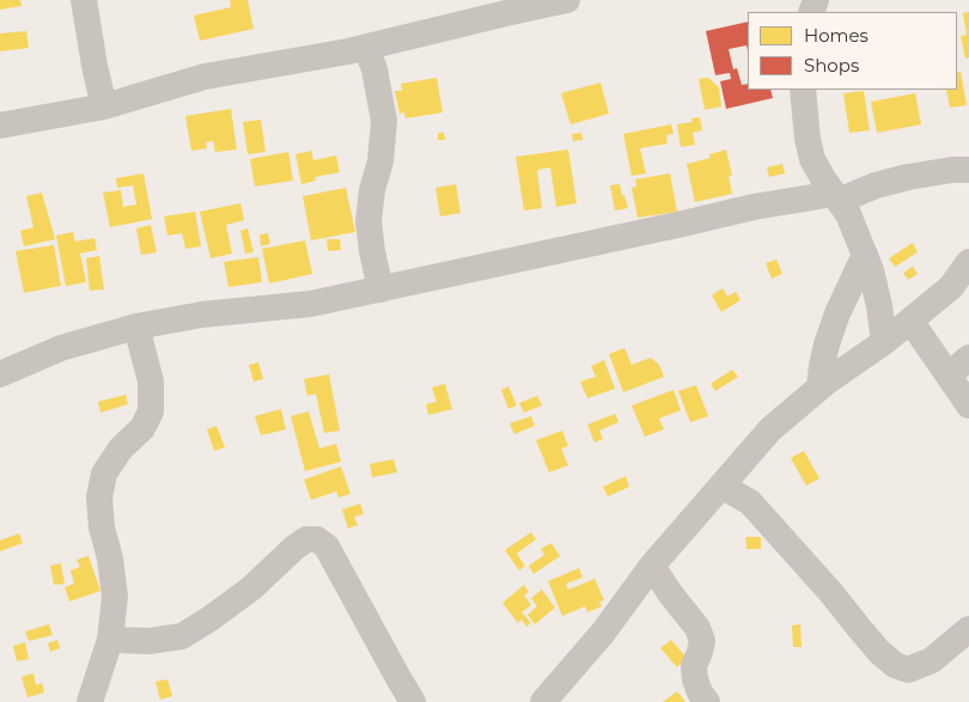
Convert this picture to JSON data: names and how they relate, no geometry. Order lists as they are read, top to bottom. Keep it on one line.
{"legend":["Homes","Shops"]}
